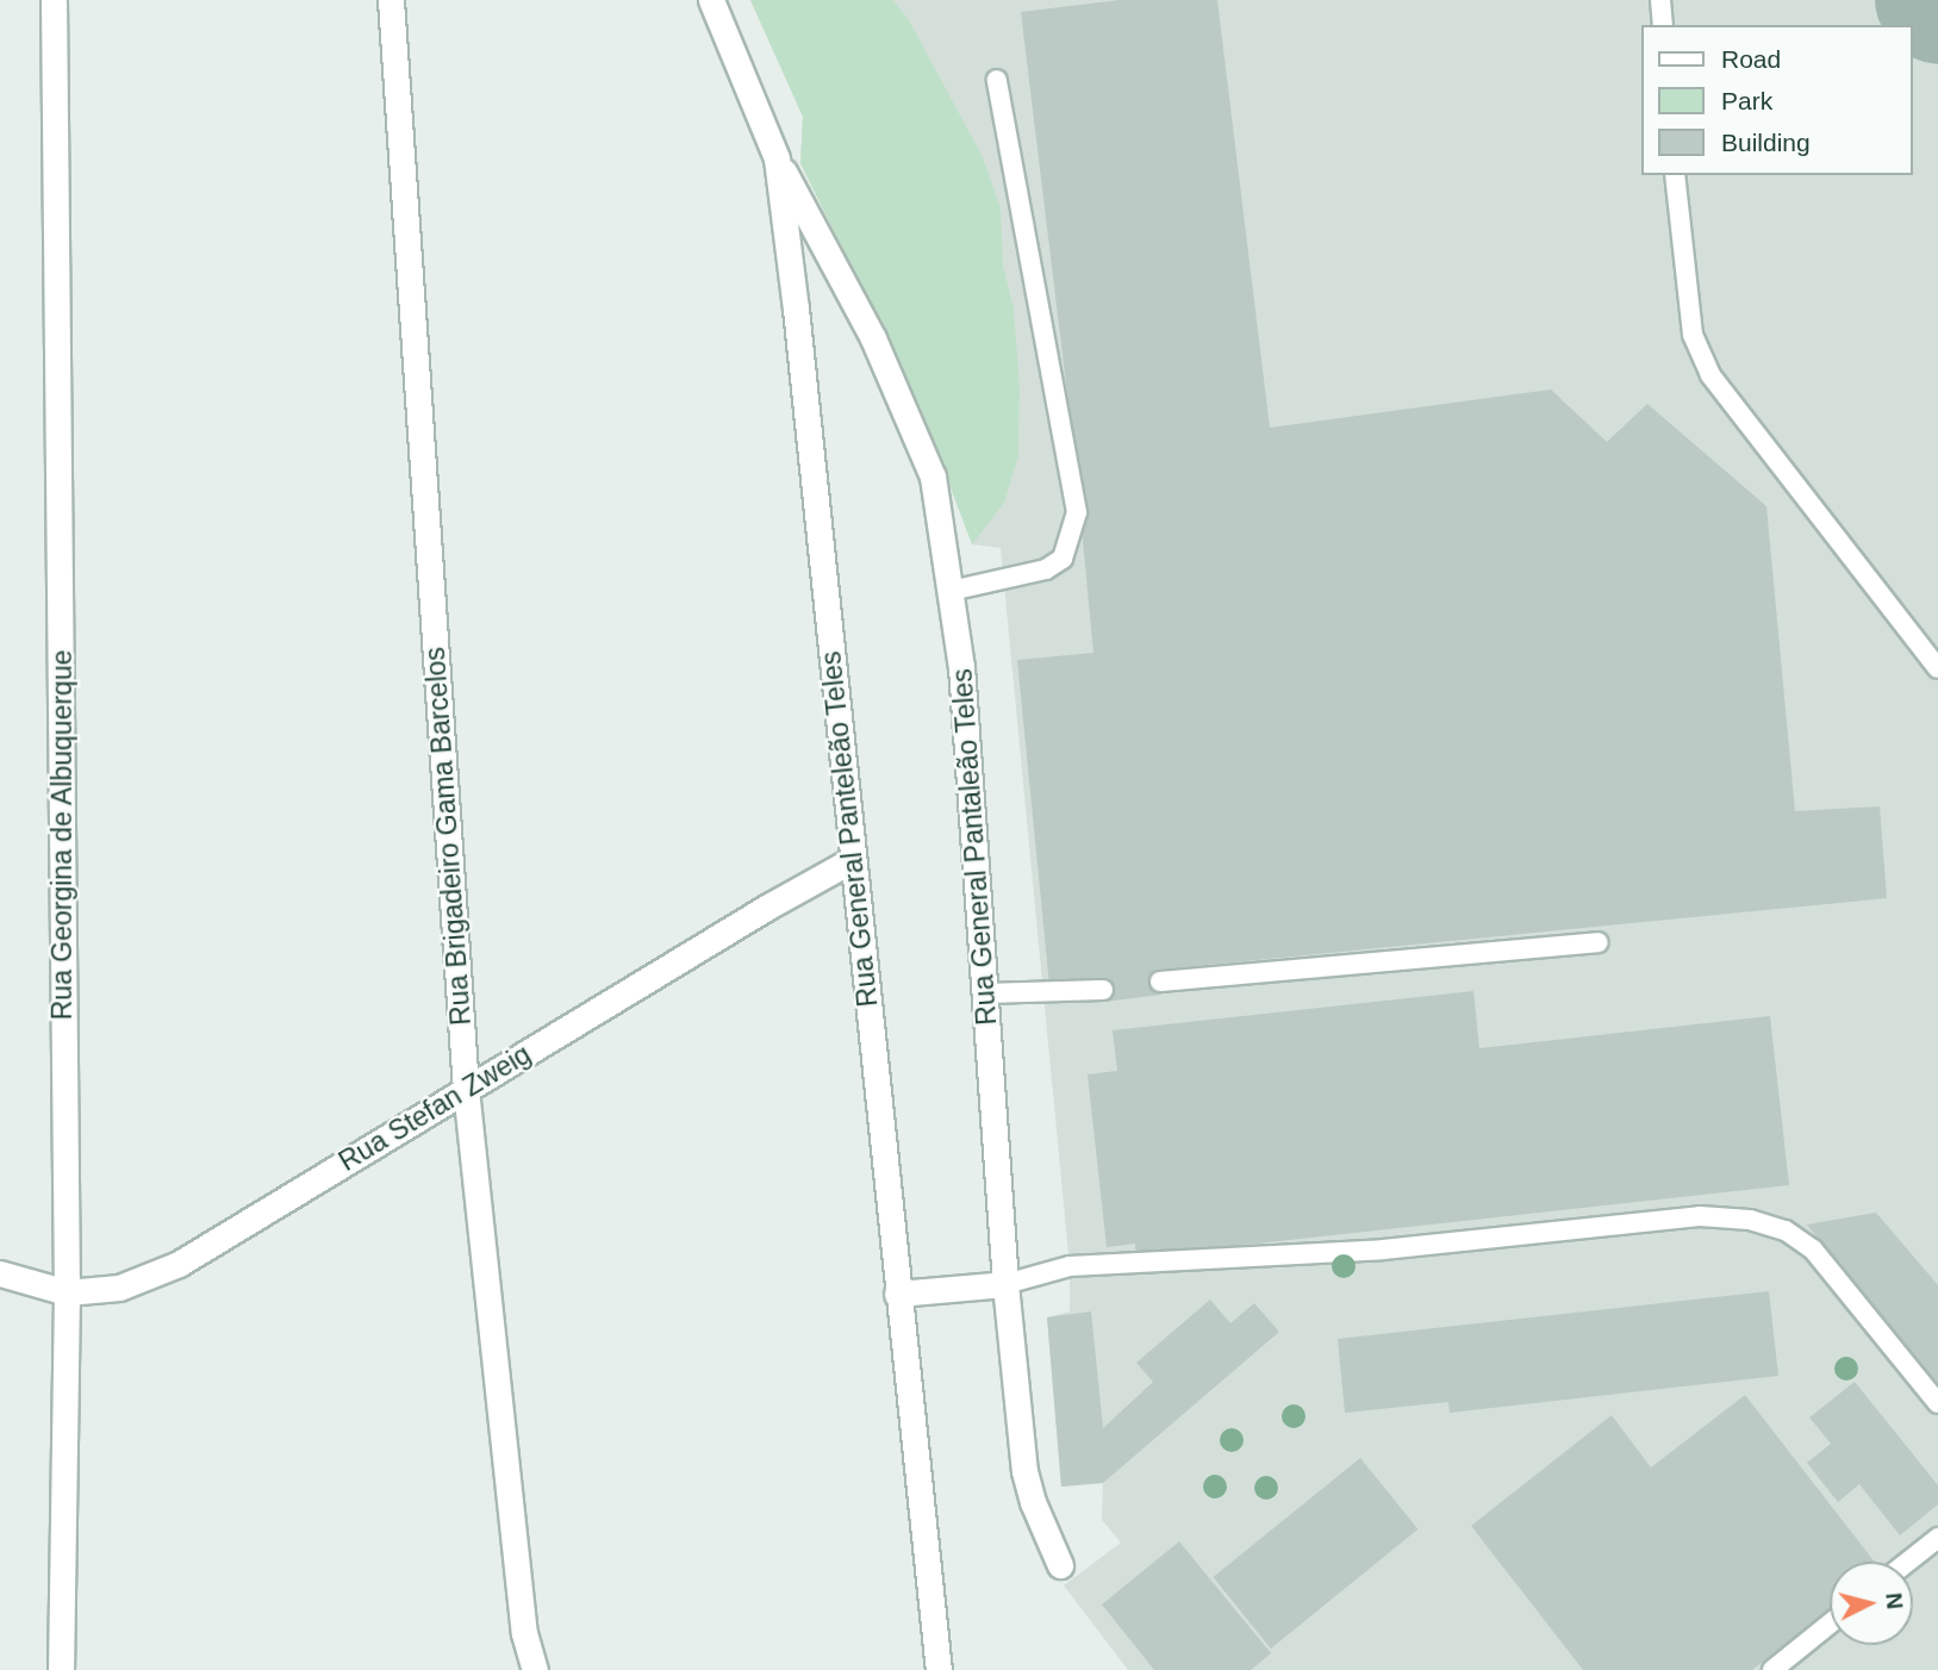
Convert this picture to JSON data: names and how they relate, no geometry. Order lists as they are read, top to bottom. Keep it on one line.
{"streets":{"street":["Rua General Panteleão Teles","Rua Georgina de Albuquerque","Rua Brigadeiro Gama Barcelos","Rua General Pantaleão Teles","Rua Stefan Zweig"]},"crossings":[["Rua General Panteleão Teles","Rua General Pantaleão Teles"],["Rua General Panteleão Teles","Rua Stefan Zweig"],["Rua Georgina de Albuquerque","Rua Stefan Zweig"],["Rua Brigadeiro Gama Barcelos","Rua Stefan Zweig"]],"legend":["Road","Park","Building"],"north":"right"}
